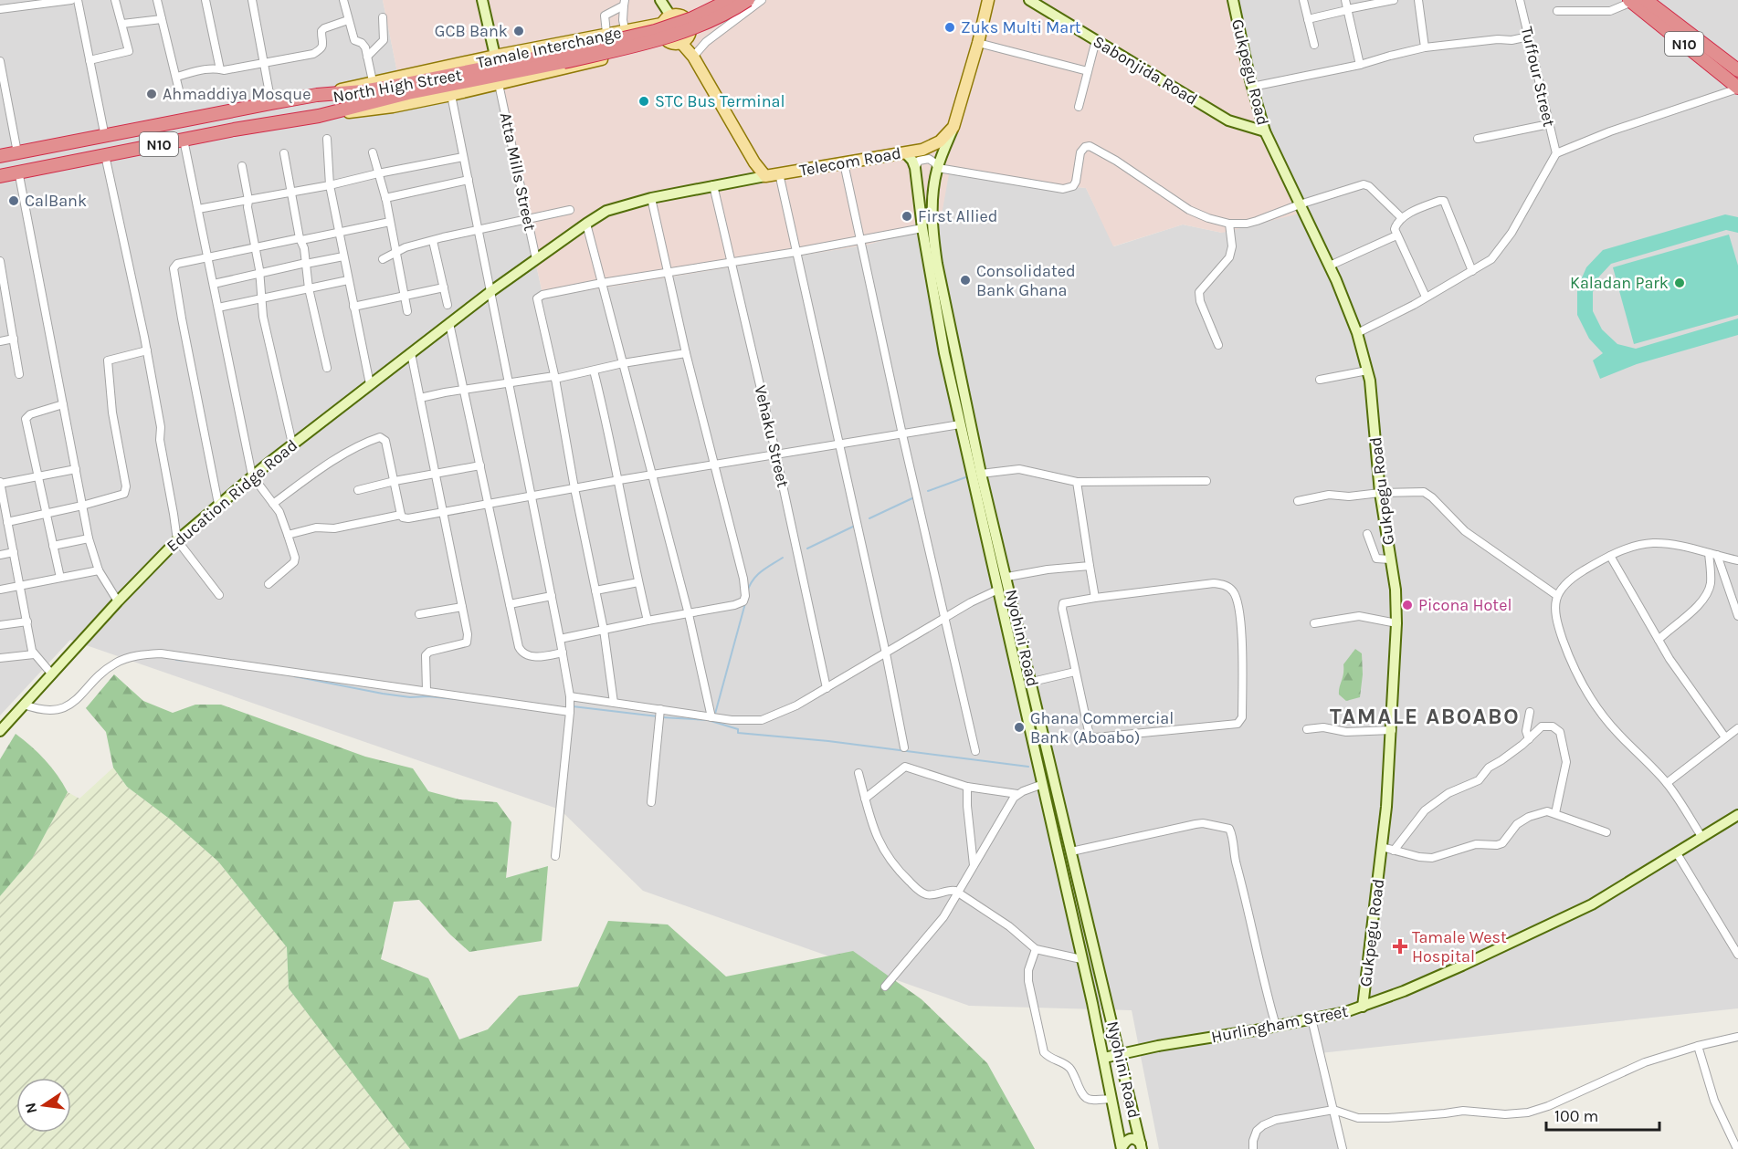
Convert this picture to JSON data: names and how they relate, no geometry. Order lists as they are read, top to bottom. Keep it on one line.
{"streets":{"highway":["N10","Tamale Interchange","North High Street"],"main road":["Telecom Road"],"street":["Sabonjida Road","Gukpegu Road","Tuffour Street","Atta Mills Street","Vehaku Street","Education Ridge Road","Nyohini Road","Hurlingham Street"]},"crossings":[["Tamale Interchange","North High Street"],["Sabonjida Road","Gukpegu Road"],["Gukpegu Road","Hurlingham Street"],["North High Street","Atta Mills Street"],["Telecom Road","Education Ridge Road"],["Telecom Road","Nyohini Road"],["Atta Mills Street","Education Ridge Road"],["Vehaku Street","Education Ridge Road"],["Nyohini Road","Hurlingham Street"]],"districts":["TAMALE ABOABO"],"places":{"other":["Zuks Multi Mart","GCB Bank","Ahmaddiya Mosque","STC Bus Terminal","CalBank","First Allied","Consolidated Bank Ghana","Kaladan Park","Picona Hotel","Ghana Commercial Bank (Aboabo)"],"health":["Tamale West Hospital"]},"scale_bar":"100 m","north":"left"}
